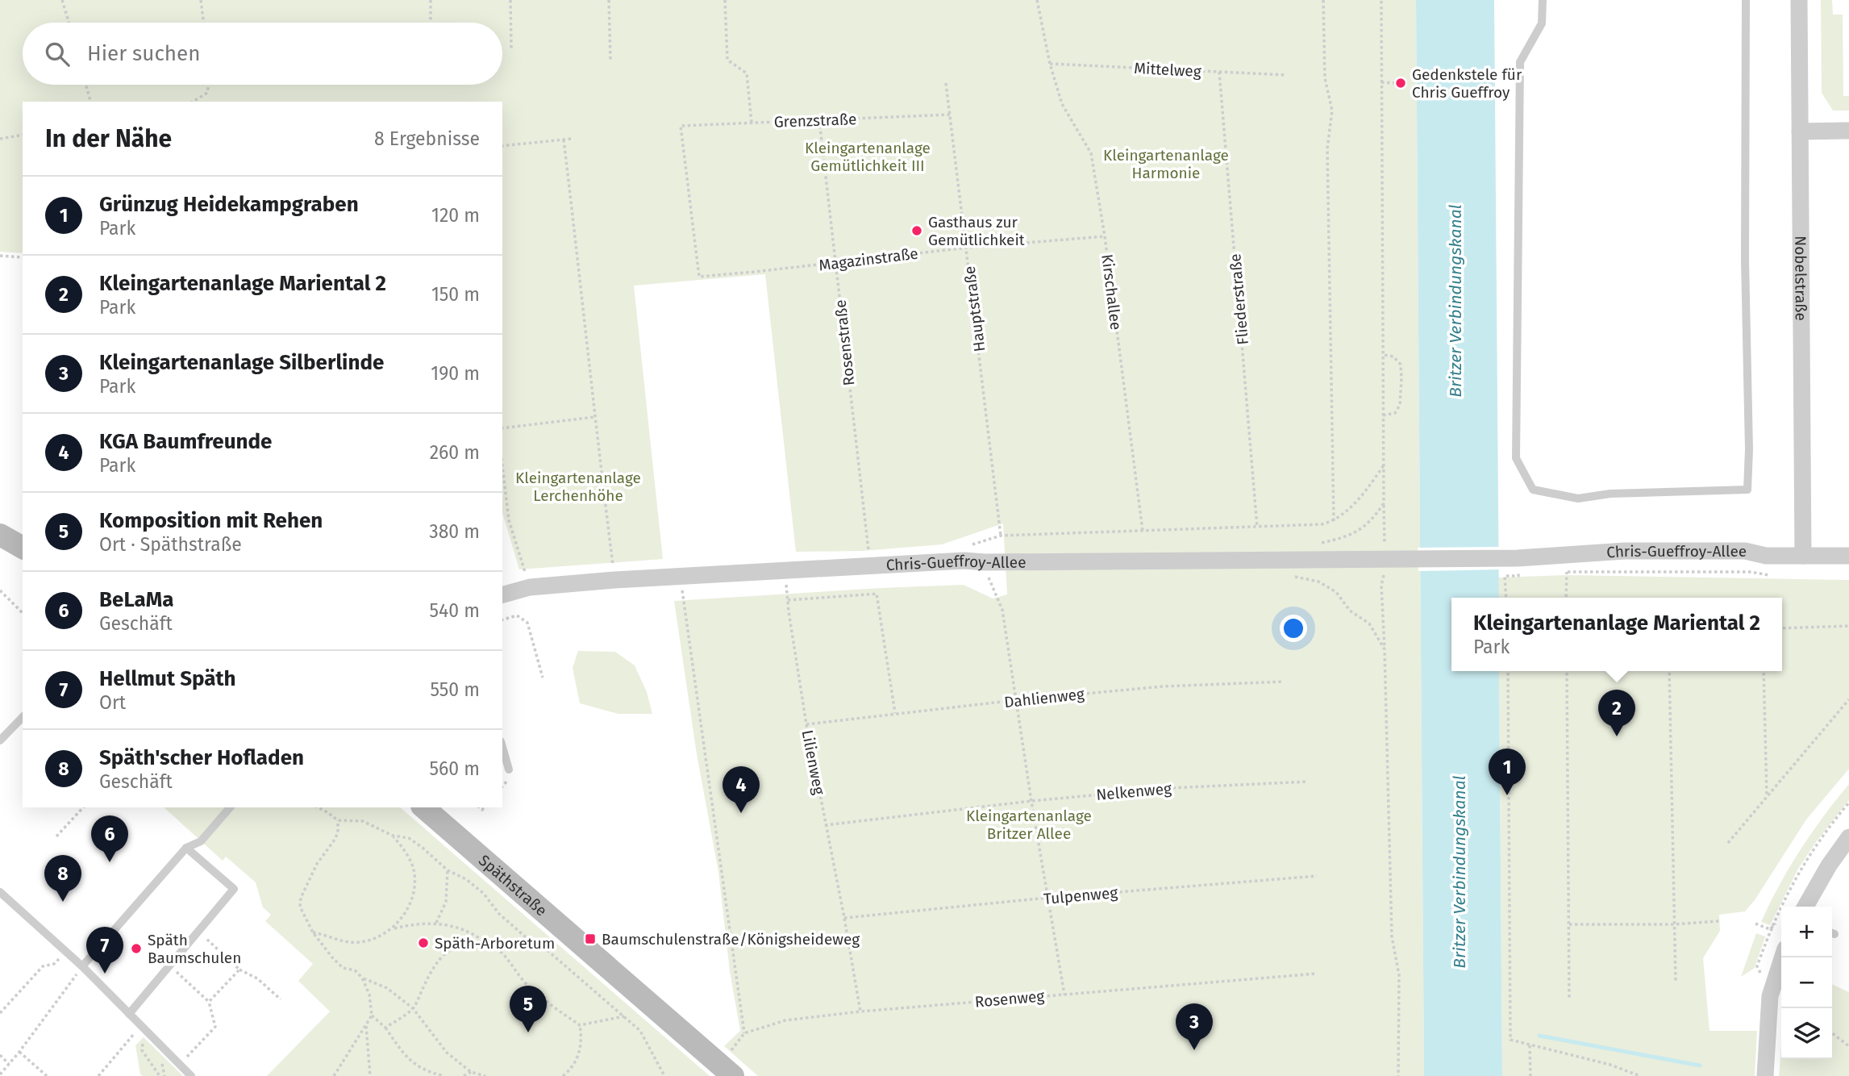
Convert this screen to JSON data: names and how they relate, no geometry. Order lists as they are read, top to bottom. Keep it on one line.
{"streets":{"main road":["Späthstraße"],"street":["Nobelstraße","Chris-Gueffroy-Allee"],"path":["Mittelweg","Grenzstraße","Magazinstraße","Kirschallee","Fliederstraße","Hauptstraße","Rosenstraße","Dahlienweg","Lilienweg","Nelkenweg","Tulpenweg","Rosenweg"]},"crossings":[["Mittelweg","Kirschallee"],["Mittelweg","Fliederstraße"],["Grenzstraße","Magazinstraße"],["Grenzstraße","Hauptstraße"],["Grenzstraße","Rosenstraße"],["Magazinstraße","Kirschallee"],["Magazinstraße","Hauptstraße"],["Magazinstraße","Rosenstraße"],["Nobelstraße","Chris-Gueffroy-Allee"],["Rosenstraße","Chris-Gueffroy-Allee"],["Dahlienweg","Lilienweg"],["Lilienweg","Nelkenweg"],["Lilienweg","Tulpenweg"],["Lilienweg","Rosenweg"]],"water":["Britzer Verbindungskanal"],"parks":["Kleingartenanlage Gemütlichkeit III","Kleingartenanlage Harmonie","Kleingartenanlage Lerchenhöhe","Kleingartenanlage Britzer Allee"],"places":{"other":["Gedenkstele für Chris Gueffroy","Gasthaus zur Gemütlichkeit","Späth-Arboretum","Späth Baumschulen"],"transit":["Baumschulenstraße/Königsheideweg"]},"page":{"search":"Hier suchen","heading":["In der Nähe","8 Ergebnisse"],"list":[{"mark":"1","name":"Grünzug Heidekampgraben","note":"Park","value":"120 m"},{"mark":"2","name":"Kleingartenanlage Mariental 2","note":"Park","value":"150 m"},{"mark":"3","name":"Kleingartenanlage Silberlinde","note":"Park","value":"190 m"},{"mark":"4","name":"KGA Baumfreunde","note":"Park","value":"260 m"},{"mark":"5","name":"Komposition mit Rehen","note":"Ort · Späthstraße","value":"380 m"},{"mark":"6","name":"BeLaMa","note":"Geschäft","value":"540 m"},{"mark":"7","name":"Hellmut Späth","note":"Ort","value":"550 m"},{"mark":"8","name":"Späth'scher Hofladen","note":"Geschäft","value":"560 m"}],"popup":["Kleingartenanlage Mariental 2","Park"],"pins":["2","1","4","6","8","7","5","3"],"map_buttons":["+","−"]}}
